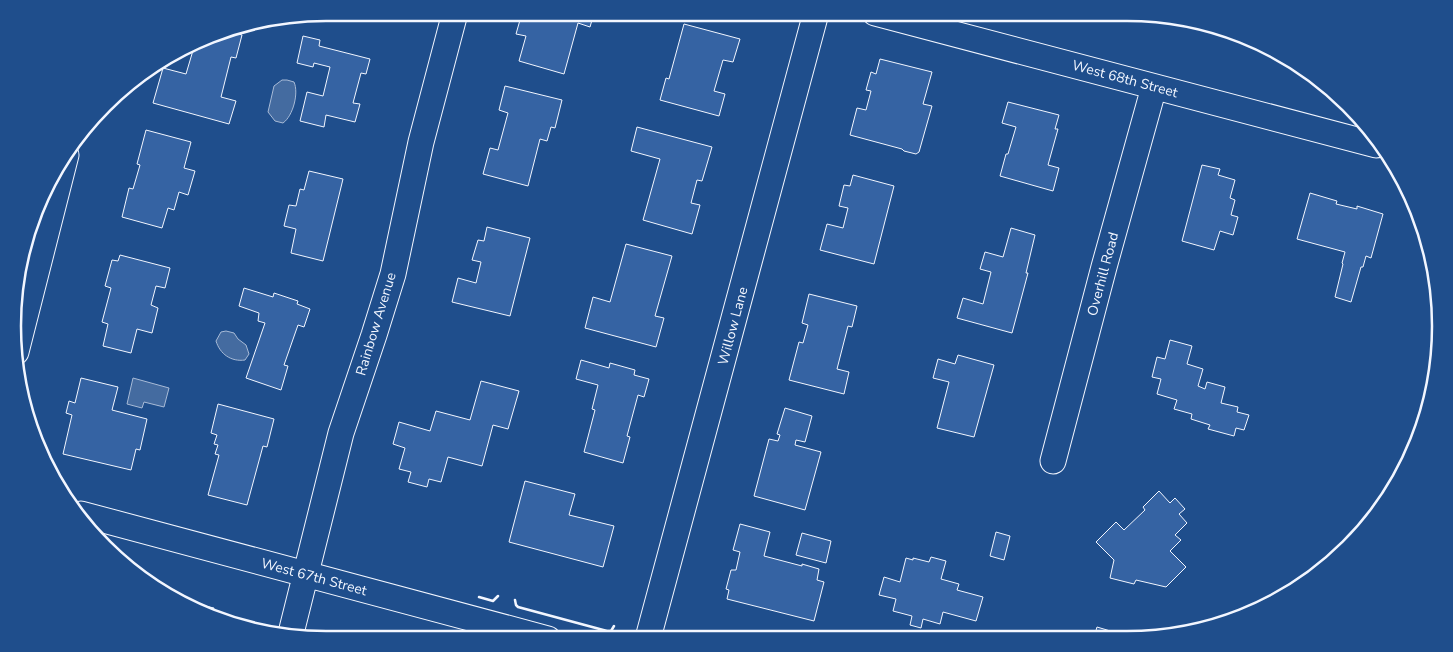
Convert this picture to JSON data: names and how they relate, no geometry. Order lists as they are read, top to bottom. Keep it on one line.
{"streets":{"street":["West 68th Street","Overhill Road","Rainbow Avenue","Willow Lane","West 67th Street"]},"crossings":[["West 68th Street","Overhill Road"],["Rainbow Avenue","West 67th Street"]]}
